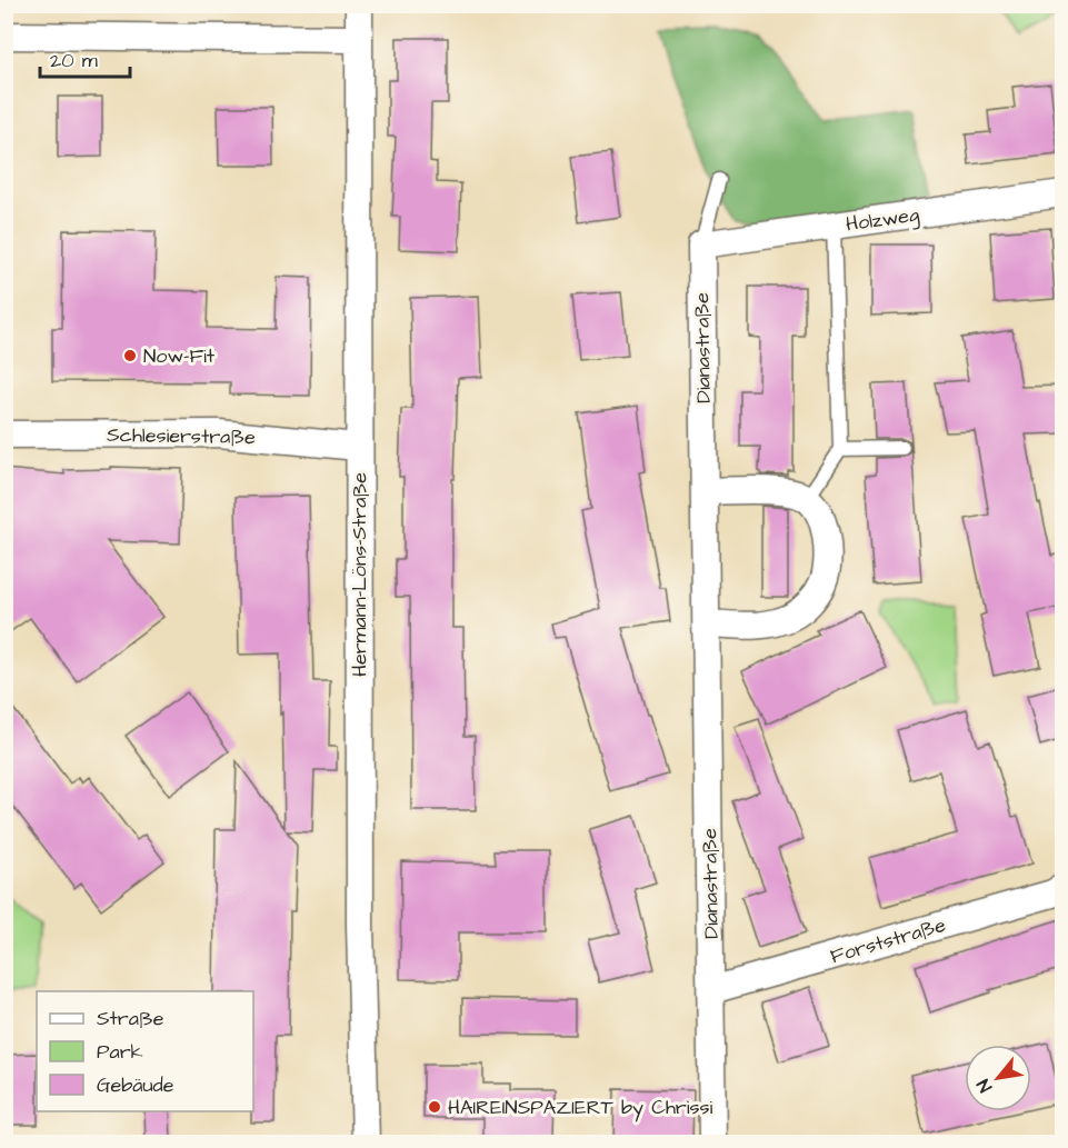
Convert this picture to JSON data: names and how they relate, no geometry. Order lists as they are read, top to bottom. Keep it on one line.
{"streets":{"street":["Holzweg","Dianastraße","Schlesierstraße","Hermann-Löns-Straße","Forststraße"]},"crossings":[["Holzweg","Dianastraße"],["Dianastraße","Forststraße"],["Schlesierstraße","Hermann-Löns-Straße"]],"places":["Now-Fit","HAIREINSPAZIERT by Chrissi"],"legend":["Straße","Park","Gebäude"],"scale_bar":"20 m","north":"bottom left"}
